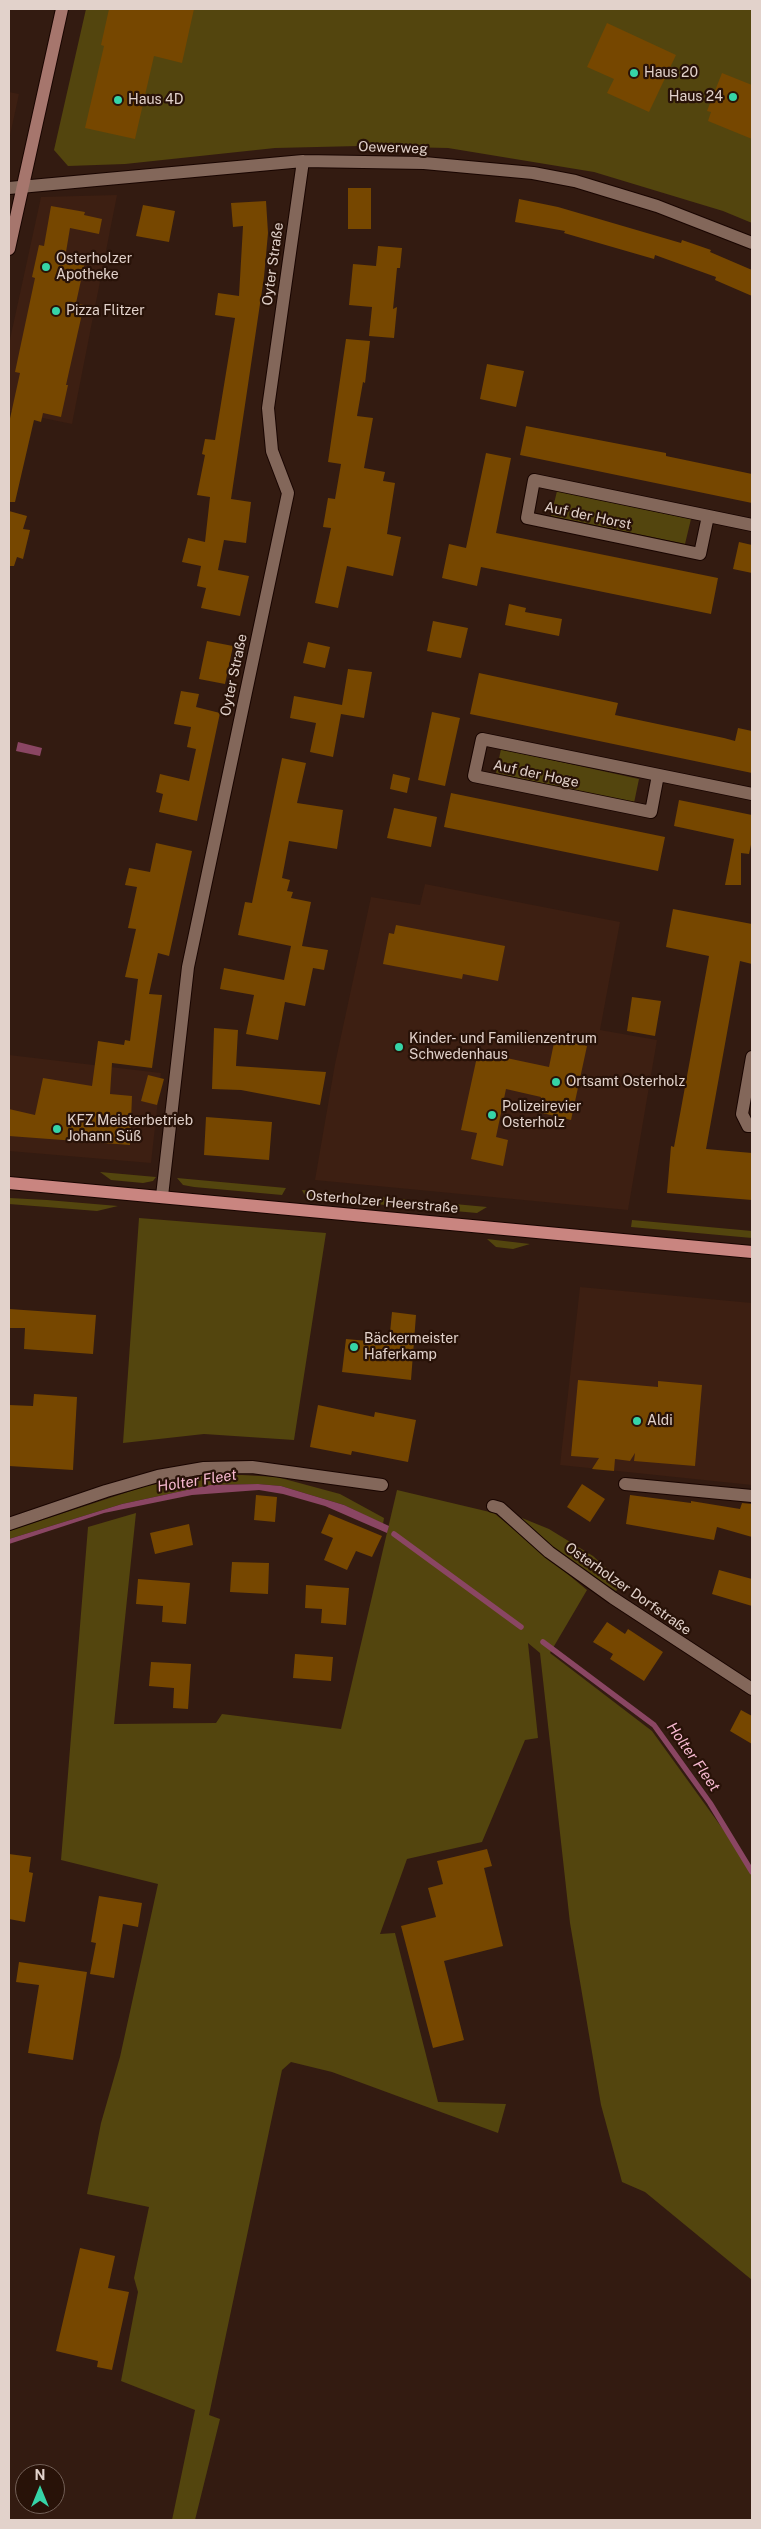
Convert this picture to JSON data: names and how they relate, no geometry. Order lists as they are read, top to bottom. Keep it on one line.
{"streets":{"main road":["Osterholzer Heerstraße"],"street":["Oewerweg","Oyter Straße","Auf der Horst","Auf der Hoge","Osterholzer Dorfstraße"]},"crossings":[["Oewerweg","Oyter Straße"],["Oyter Straße","Osterholzer Heerstraße"]],"water":["Holter Fleet"],"places":["Haus 20","Haus 24","Haus 4D","Osterholzer Apotheke","Pizza Flitzer","Kinder- und Familienzentrum Schwedenhaus","Ortsamt Osterholz","Polizeirevier Osterholz","KFZ Meisterbetrieb Johann Süß","Bäckermeister Haferkamp","Aldi"],"north":"top"}
